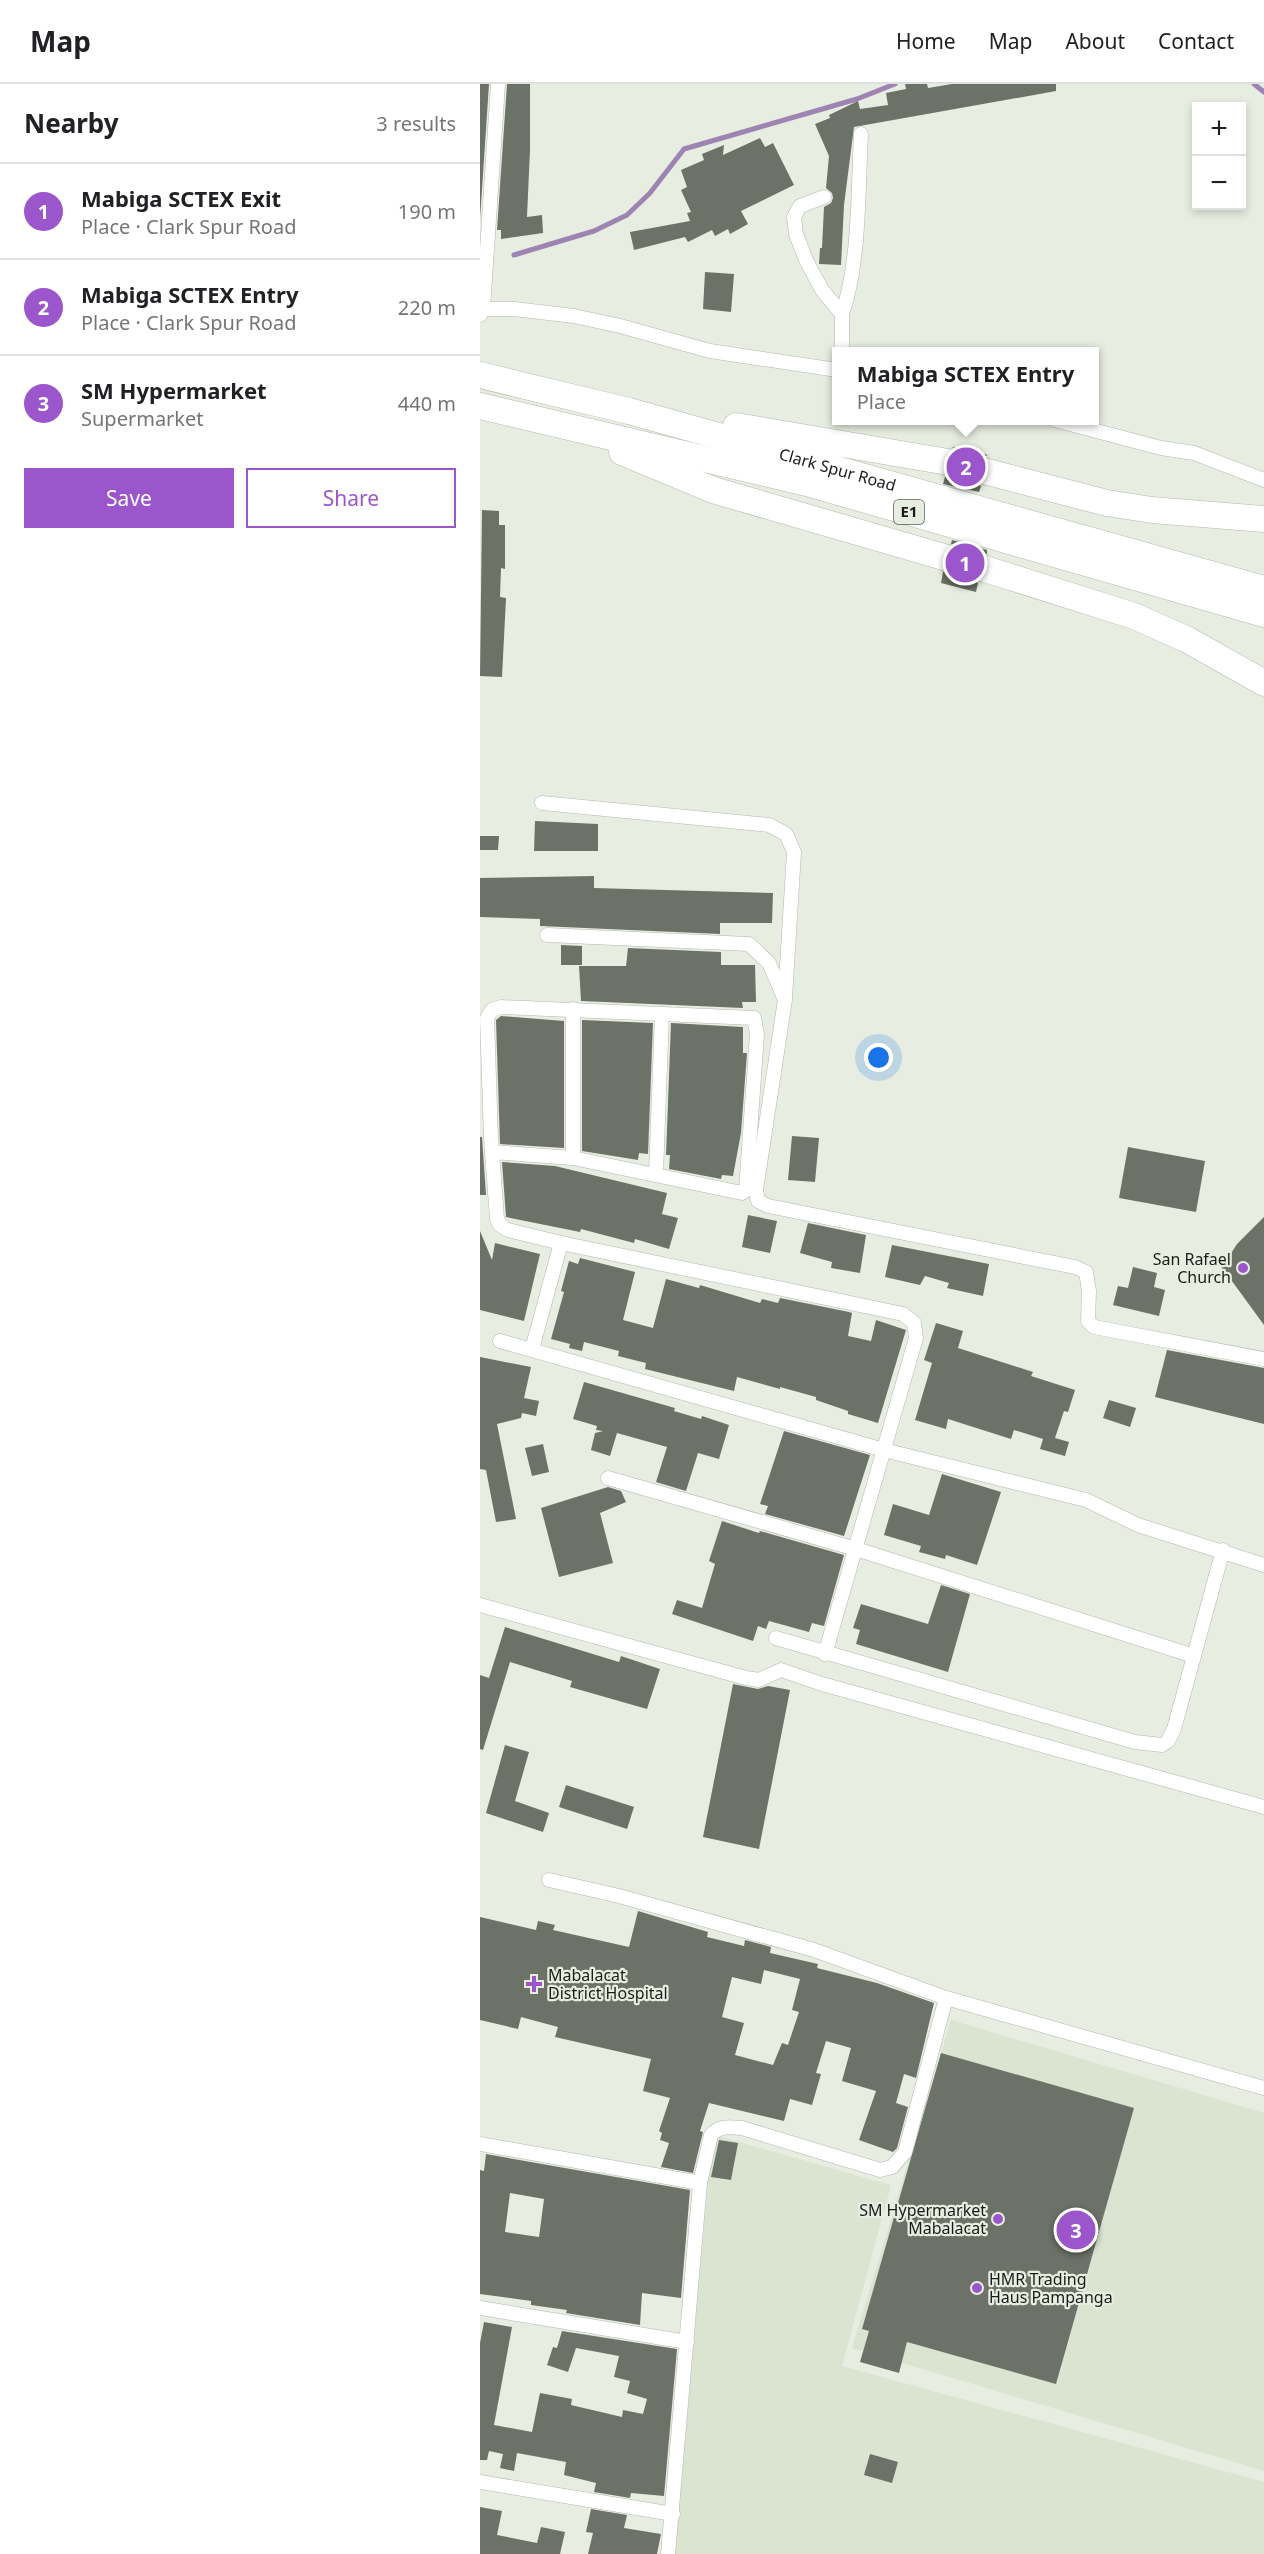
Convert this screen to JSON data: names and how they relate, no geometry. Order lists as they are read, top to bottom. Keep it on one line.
{"streets":{"highway":["Clark Spur Road","E1"]},"places":{"other":["San Rafael Church","SM Hypermarket Mabalacat","HMR Trading Haus Pampanga"],"health":["Mabalacat District Hospital"]},"page":{"header":"Map","nav":["Home","Map","About","Contact"],"heading":["Nearby","3 results"],"map_buttons":["+","−"],"list":[{"mark":"1","name":"Mabiga SCTEX Exit","note":"Place · Clark Spur Road","value":"190 m"},{"mark":"2","name":"Mabiga SCTEX Entry","note":"Place · Clark Spur Road","value":"220 m"},{"mark":"3","name":"SM Hypermarket","note":"Supermarket","value":"440 m"}],"popup":["Mabiga SCTEX Entry","Place"],"pins":["2","1","3"],"buttons":["Save","Share"]}}
